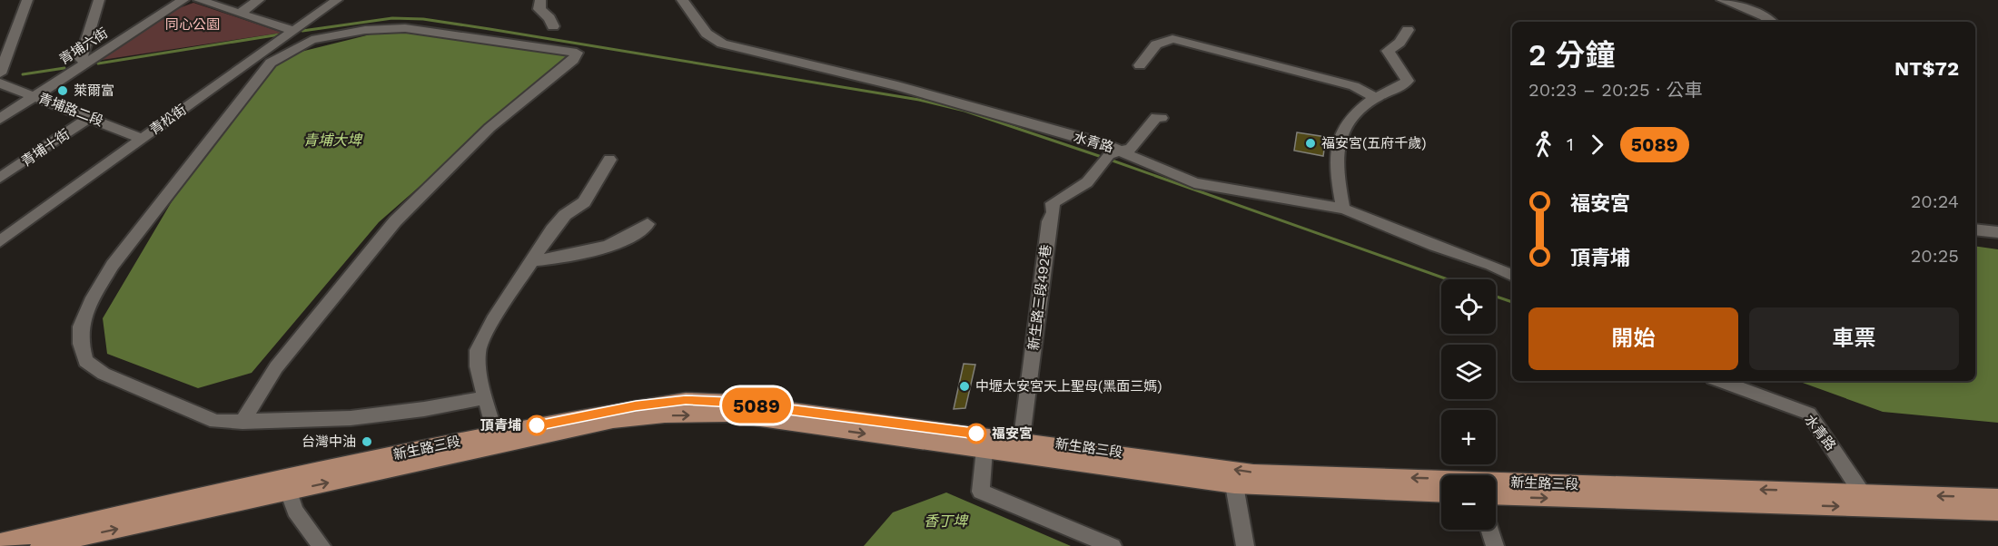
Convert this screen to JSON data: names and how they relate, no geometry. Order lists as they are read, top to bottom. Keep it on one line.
{"streets":{"main road":["新生路三段"],"street":["青埔六街","青埔路二段","青松街","水青路","青埔十街","新生路三段492巷"]},"crossings":[["青埔六街","青埔路二段"],["青埔路二段","青松街"],["青埔路二段","青埔十街"],["水青路","新生路三段492巷"],["水青路","新生路三段"],["新生路三段492巷","新生路三段"]],"water":["青埔大埤","香丁埤"],"parks":["同心公園"],"places":["萊爾富","福安宮(五府千歲)","中壢太安宮天上聖母(黑面三媽)","頂青埔","福安宮","台灣中油"],"lines":["bus line 5089"],"page":{"on_map":"5089","heading":["2 分鐘","20:23 – 20:25 · 公車","NT$72"],"legs":["1","5089"],"list":[{"name":"福安宮","value":"20:24"},{"name":"頂青埔","value":"20:25"}],"map_buttons":["+","−"],"buttons":["開始","車票"]}}
